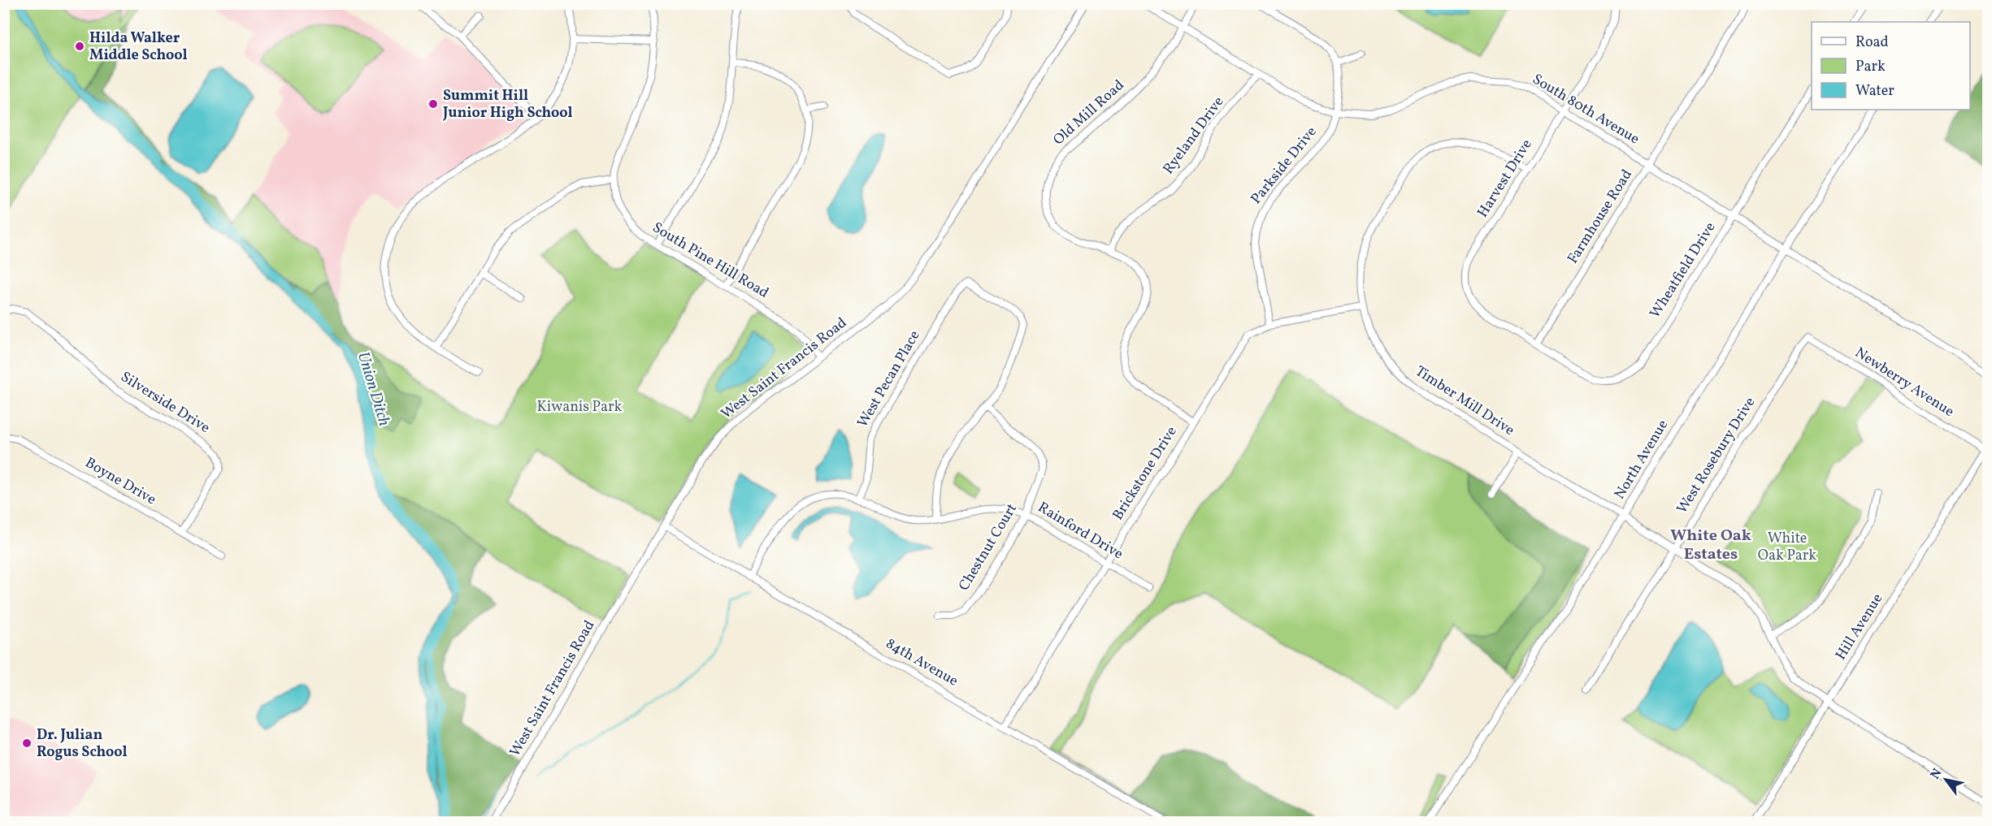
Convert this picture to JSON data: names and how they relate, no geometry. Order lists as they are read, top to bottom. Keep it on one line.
{"streets":{"street":["South 80th Avenue","Old Mill Road","Ryeland Drive","Parkside Drive","Harvest Drive","Farmhouse Road","South Pine Hill Road","Wheatfield Drive","West Saint Francis Road","West Pecan Place","Newberry Avenue","Timber Mill Drive","Silverside Drive","West Rosebury Drive","North Avenue","Brickstone Drive","Boyne Drive","Rainford Drive","Chestnut Court","Hill Avenue","84th Avenue"]},"crossings":[["South 80th Avenue","Old Mill Road"],["South 80th Avenue","Ryeland Drive"],["South 80th Avenue","Parkside Drive"],["South 80th Avenue","Harvest Drive"],["South 80th Avenue","Farmhouse Road"],["South 80th Avenue","Wheatfield Drive"],["South 80th Avenue","North Avenue"],["Old Mill Road","Ryeland Drive"],["Old Mill Road","Brickstone Drive"],["Parkside Drive","Brickstone Drive"],["Harvest Drive","Farmhouse Road"],["Harvest Drive","Wheatfield Drive"],["Harvest Drive","Timber Mill Drive"],["Farmhouse Road","Wheatfield Drive"],["South Pine Hill Road","West Saint Francis Road"],["West Saint Francis Road","84th Avenue"],["West Pecan Place","Rainford Drive"],["West Pecan Place","Chestnut Court"],["Newberry Avenue","West Rosebury Drive"],["Newberry Avenue","Hill Avenue"],["Timber Mill Drive","West Rosebury Drive"],["Timber Mill Drive","North Avenue"],["Timber Mill Drive","Brickstone Drive"],["Timber Mill Drive","Hill Avenue"],["Silverside Drive","Boyne Drive"],["Brickstone Drive","Rainford Drive"],["Brickstone Drive","84th Avenue"],["Rainford Drive","Chestnut Court"],["Rainford Drive","84th Avenue"]],"districts":["White Oak Estates"],"water":["Union Ditch"],"parks":["Kiwanis Park","White Oak Park"],"places":["Hilda Walker Middle School","Summit Hill Junior High School","Dr. Julian Rogus School"],"legend":["Road","Park","Water"],"north":"top left"}
